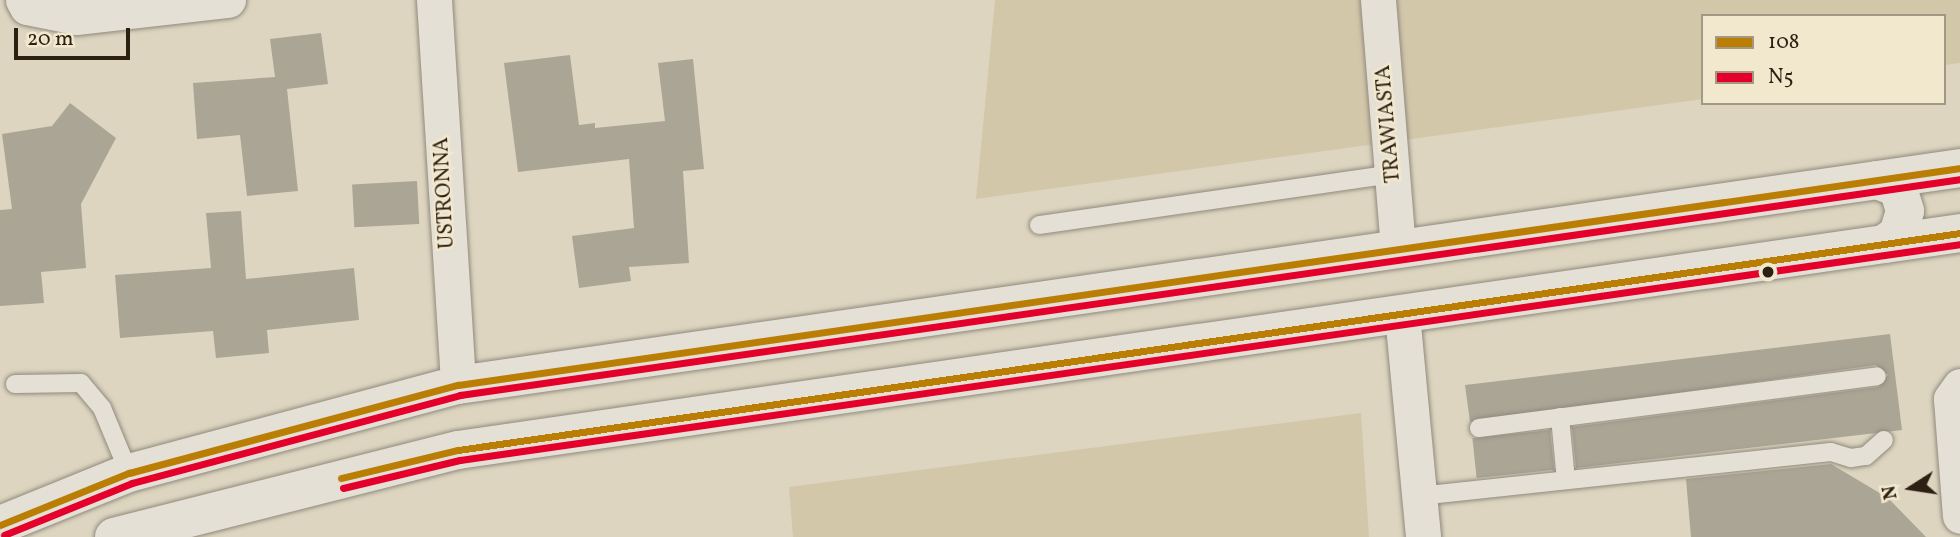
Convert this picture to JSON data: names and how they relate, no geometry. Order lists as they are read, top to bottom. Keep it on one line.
{"streets":{"street":["TRAWIASTA","USTRONNA"]},"lines":["transit line 108","transit line N5"],"legend":["108","N5"],"scale_bar":"20 m","north":"left"}
